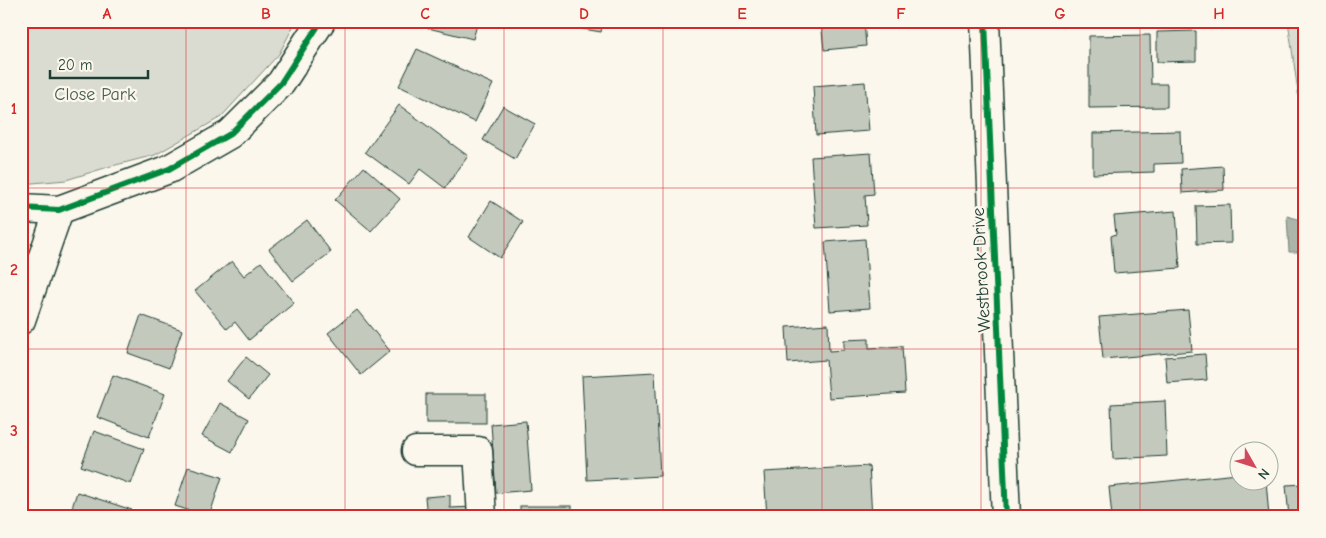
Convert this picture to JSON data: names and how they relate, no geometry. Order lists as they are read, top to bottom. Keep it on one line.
{"streets":{"street":["Westbrook Drive"]},"parks":["Close Park"],"scale_bar":"20 m","north":"bottom right","grid":{"columns":["A","B","C","D","E","F","G","H"],"rows":["1","2","3"]}}
